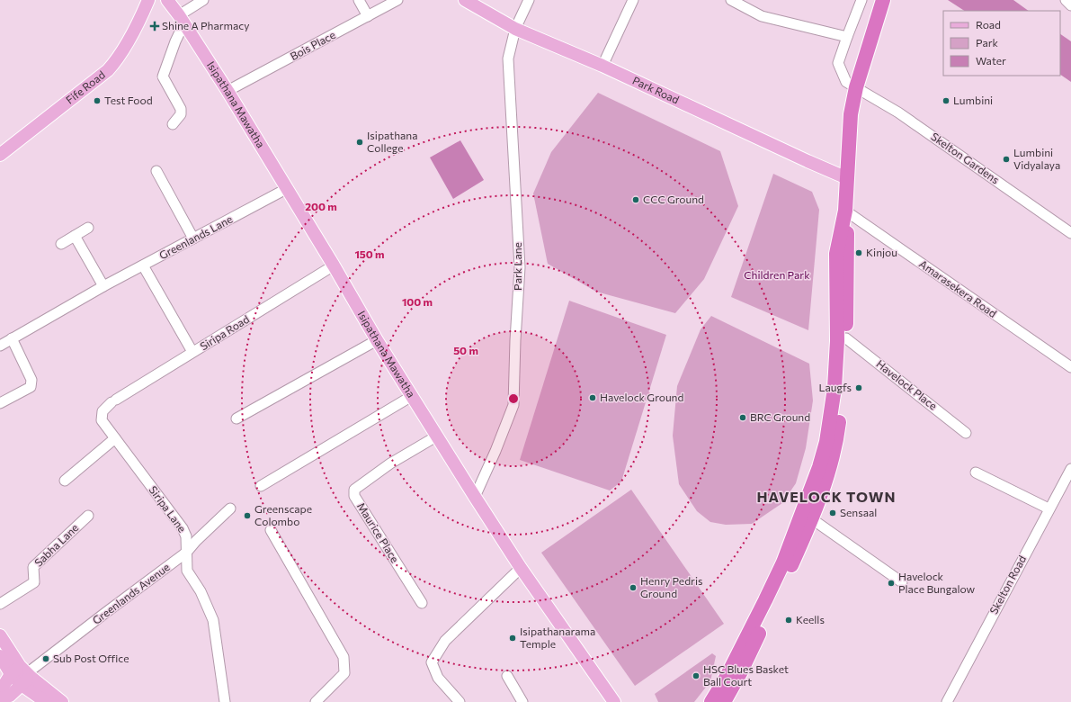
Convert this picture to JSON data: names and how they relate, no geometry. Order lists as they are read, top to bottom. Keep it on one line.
{"streets":{"main road":["Fife Road","Park Road","Isipathana Mawatha"],"street":["Bois Place","Skelton Gardens","Greenlands Lane","Park Lane","Amarasekera Road","Siripa Road","Havelock Place","Siripa Lane","Maurice Place","Sabha Lane","Skelton Road","Greenlands Avenue"]},"crossings":[["Bois Place","Isipathana Mawatha"],["Park Road","Park Lane"],["Isipathana Mawatha","Greenlands Lane"],["Isipathana Mawatha","Park Lane"],["Isipathana Mawatha","Siripa Road"],["Isipathana Mawatha","Maurice Place"],["Siripa Road","Siripa Lane"],["Siripa Lane","Greenlands Avenue"]],"districts":["HAVELOCK TOWN"],"parks":["Children Park"],"places":{"health":["Shine A Pharmacy"],"other":["Test Food","Lumbini","Isipathana College","Lumbini Vidyalaya","CCC Ground","Kinjou","Laugfs","Havelock Ground","BRC Ground","Sensaal","Greenscape Colombo","Havelock Place Bungalow","Henry Pedris Ground","Keells","Isipathanarama Temple","Sub Post Office","HSC Blues Basket Ball Court"]},"legend":["Road","Park","Water"],"rings":["200 m","150 m","100 m","50 m"]}
